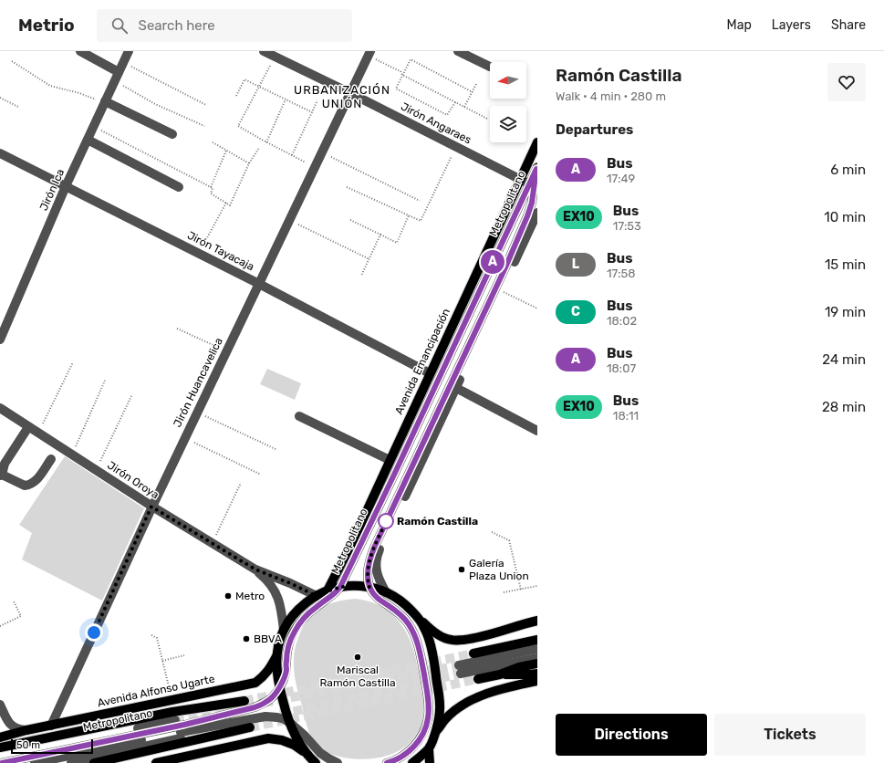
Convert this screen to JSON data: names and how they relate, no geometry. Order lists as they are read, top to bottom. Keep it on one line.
{"streets":{"main road":["Avenida Emancipación","Avenida Alfonso Ugarte"],"street":["Jirón Angaraes","Jirón Ica","Metropolitano","Jirón Tayacaja","Jirón Huancavelica","Jirón Oroya"]},"crossings":[["Jirón Angaraes","Metropolitano"],["Jirón Angaraes","Avenida Emancipación"],["Jirón Angaraes","Jirón Huancavelica"],["Jirón Ica","Jirón Tayacaja"],["Jirón Tayacaja","Avenida Emancipación"],["Jirón Tayacaja","Jirón Huancavelica"],["Jirón Huancavelica","Jirón Oroya"],["Jirón Huancavelica","Avenida Alfonso Ugarte"]],"districts":["URBANIZACIÓN UNIÓN"],"places":["Ramón Castilla","Galería Plaza Union","Metro","BBVA","Mariscal Ramón Castilla"],"lines":["bus line A"],"scale_bar":"50 m","north":"left","page":{"header":"Metrio","search":"Search here","nav":["Map","Layers","Share"],"on_map":"A","heading":[["Ramón Castilla","Walk · 4 min · 280 m"],"Departures"],"list":[{"mark":"A","name":"Bus","note":"17:49","value":"6 min"},{"mark":"EX10","name":"Bus","note":"17:53","value":"10 min"},{"mark":"L","name":"Bus","note":"17:58","value":"15 min"},{"mark":"C","name":"Bus","note":"18:02","value":"19 min"},{"mark":"A","name":"Bus","note":"18:07","value":"24 min"},{"mark":"EX10","name":"Bus","note":"18:11","value":"28 min"}],"buttons":["Directions","Tickets"],"scale":"50 m"}}
